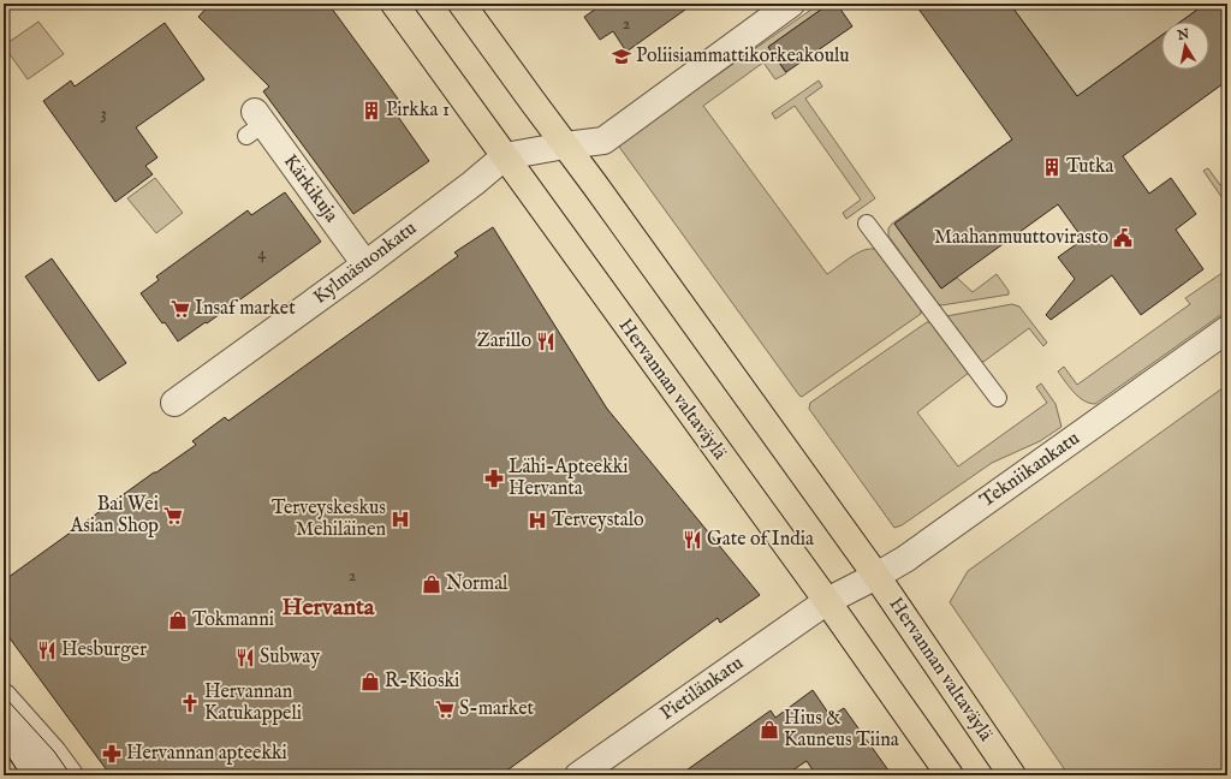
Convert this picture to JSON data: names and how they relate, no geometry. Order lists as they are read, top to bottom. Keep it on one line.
{"streets":{"main road":["Hervannan valtaväylä"],"street":["Kärkikuja","Kylmäsuonkatu","Tekniikankatu","Pietilänkatu"]},"crossings":[["Kärkikuja","Kylmäsuonkatu"],["Kylmäsuonkatu","Hervannan valtaväylä"],["Hervannan valtaväylä","Tekniikankatu"],["Hervannan valtaväylä","Pietilänkatu"],["Tekniikankatu","Pietilänkatu"]],"districts":["Hervanta"],"places":{"school or university":["Poliisiammattikorkeakoulu"],"building":["Pirkka 1","Tutka"],"public building":["Maahanmuuttovirasto"],"supermarket":["Insaf market","Bai Wei Asian Shop","S-market"],"restaurant":["Zarillo","Gate of India","Hesburger","Subway"],"pharmacy":["Lähi-Apteekki Hervanta","Hervannan apteekki"],"hospital":["Terveyskeskus Mehiläinen","Terveystalo"],"shop":["Normal","Tokmanni","R-Kioski","Hius & Kauneus Tiina"],"church":["Hervannan Katukappeli"]},"house_numbers":["2","3","4","2"],"north":"top"}
